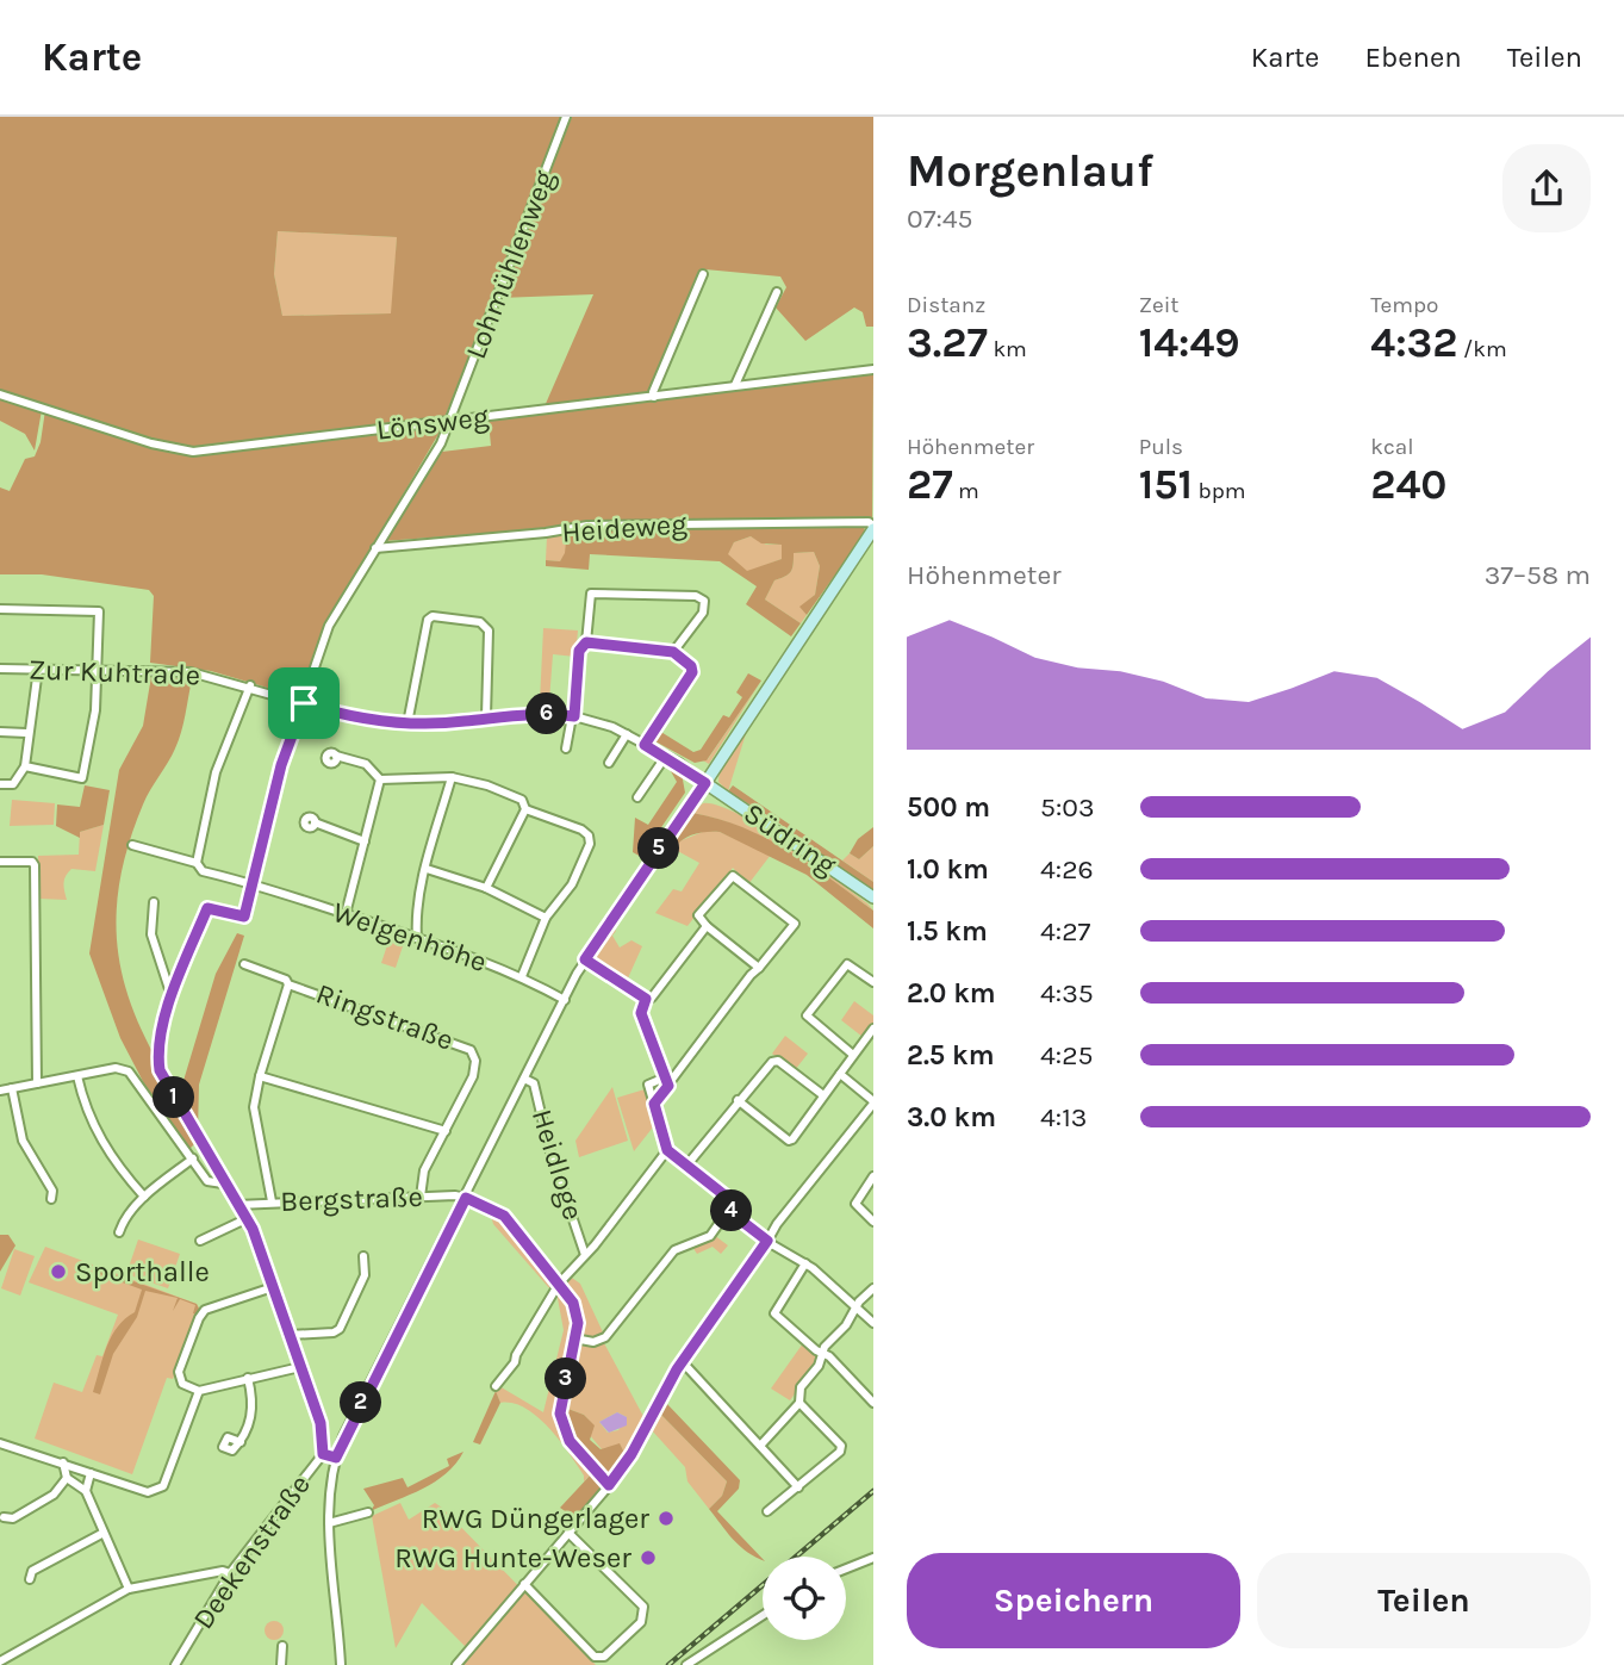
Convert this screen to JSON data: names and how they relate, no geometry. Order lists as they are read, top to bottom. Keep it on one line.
{"streets":{"main road":["Südring"],"street":["Lohmühlenweg","Lönsweg","Heideweg","Zur Kuhtrade","Welgenhöhe","Ringstraße","Heidloge","Bergstraße","Deekenstraße"]},"crossings":[["Lohmühlenweg","Lönsweg"],["Lohmühlenweg","Heideweg"],["Lohmühlenweg","Zur Kuhtrade"],["Lohmühlenweg","Welgenhöhe"],["Zur Kuhtrade","Südring"],["Ringstraße","Bergstraße"]],"places":["Sporthalle","RWG Düngerlager","RWG Hunte-Weser"],"page":{"header":"Karte","nav":["Karte","Ebenen","Teilen"],"heading":["Morgenlauf","07:45"],"stats":[["Distanz","3.27 km"],["Zeit","14:49"],["Tempo","4:32 /km"],["Höhenmeter","27 m"],["Puls","151 bpm"],["kcal","240"]],"chart":["Höhenmeter","37–58 m"],"pins":["6","5","1","4","3","2"],"list":[{"name":"500 m","note":"5:03"},{"name":"1.0 km","note":"4:26"},{"name":"1.5 km","note":"4:27"},{"name":"2.0 km","note":"4:35"},{"name":"2.5 km","note":"4:25"},{"name":"3.0 km","note":"4:13"}],"buttons":["Speichern","Teilen"]}}
